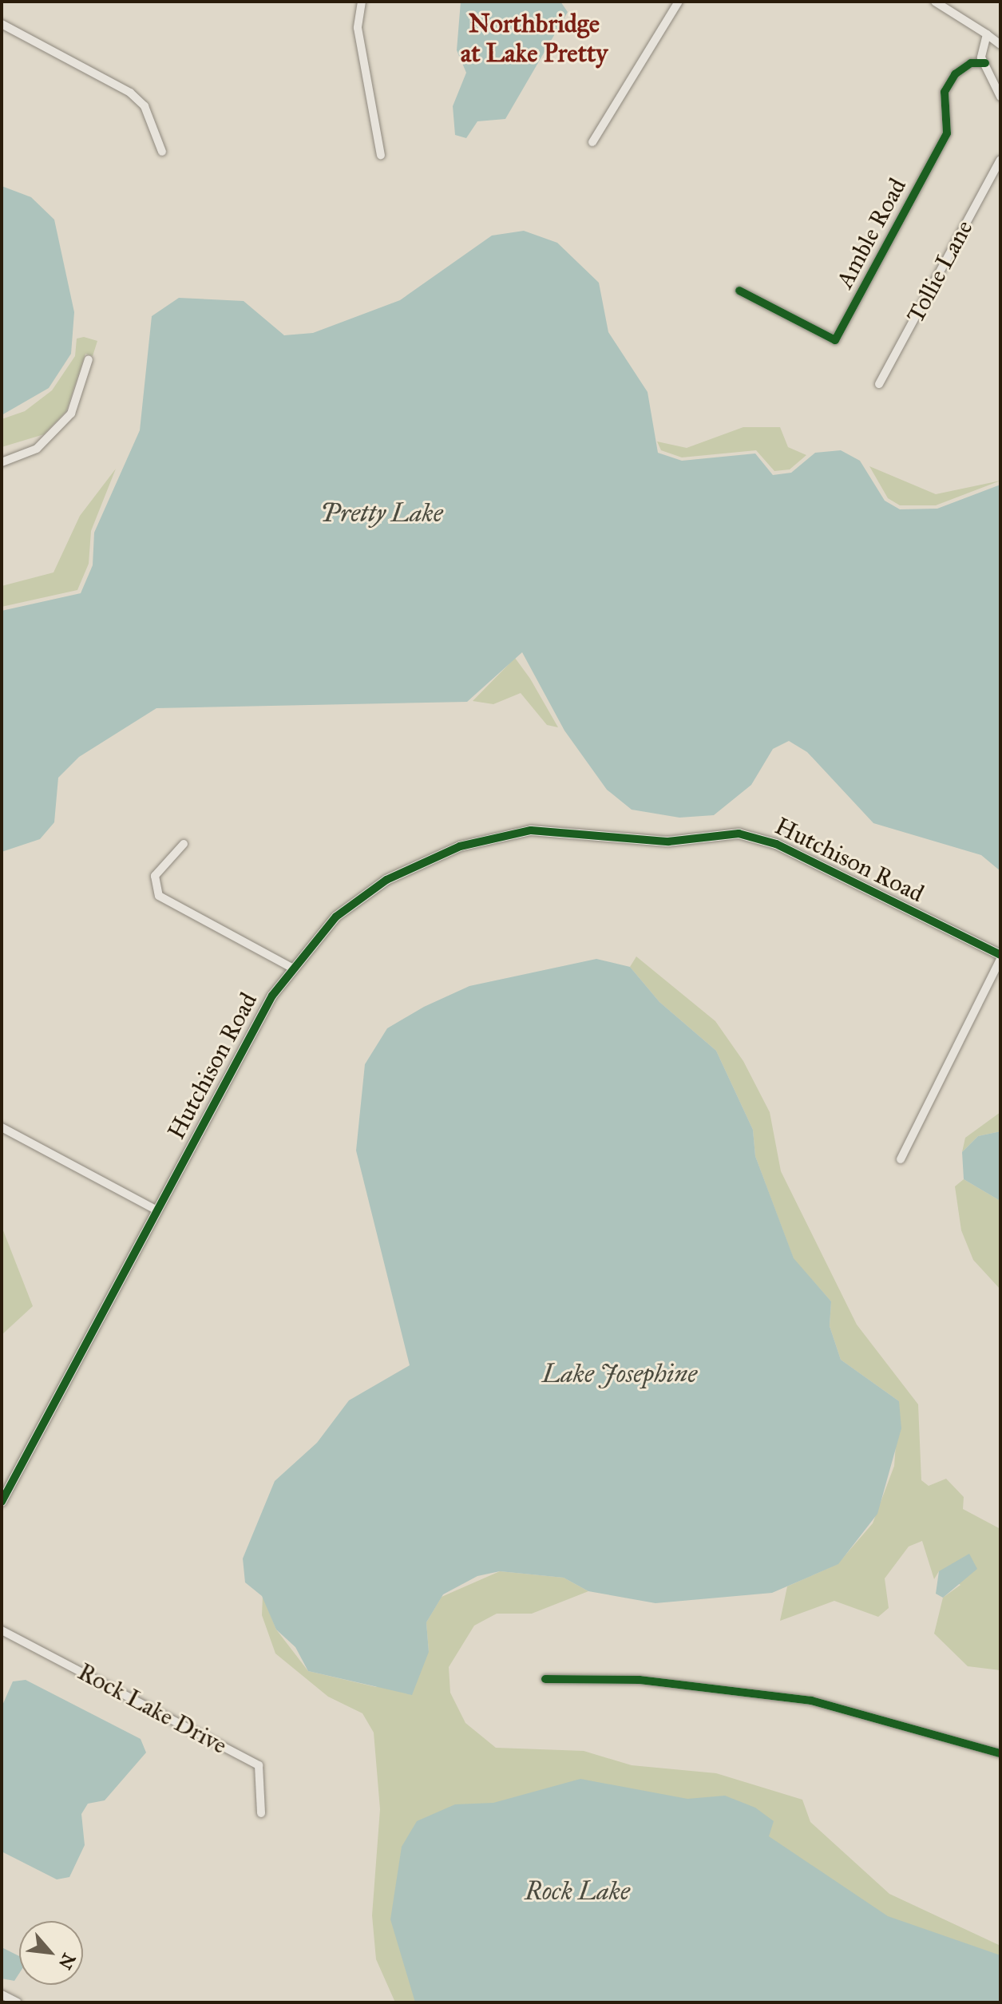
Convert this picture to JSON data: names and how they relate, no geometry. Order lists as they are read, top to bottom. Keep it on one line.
{"streets":{"street":["Amble Road","Tollie Lane","Hutchison Road","Rock Lake Drive"]},"districts":["Northbridge at Lake Pretty"],"water":["Pretty Lake","Lake Josephine","Rock Lake"],"north":"bottom right"}
